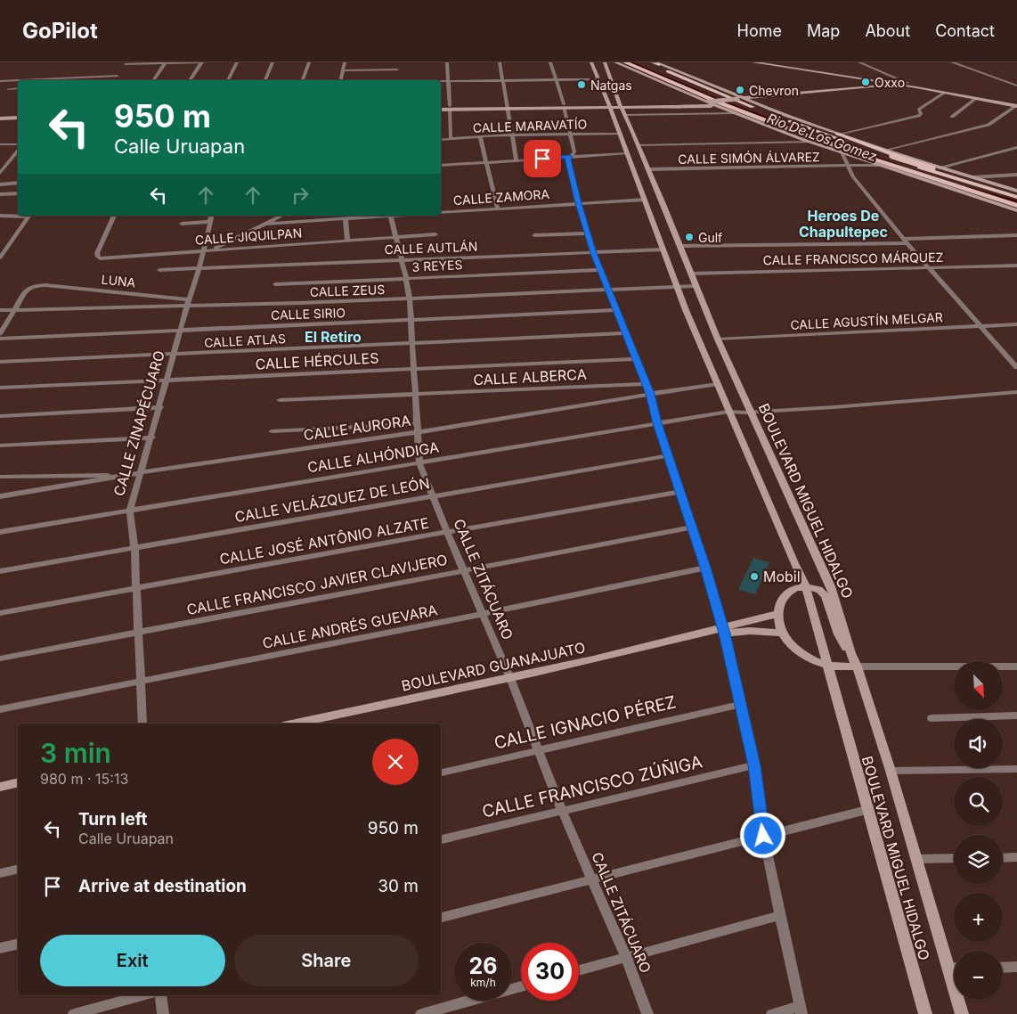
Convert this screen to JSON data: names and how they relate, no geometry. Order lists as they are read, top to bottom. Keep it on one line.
{"streets":{"main road":["BOULEVARD MIGUEL HIDALGO","BOULEVARD GUANAJUATO"],"street":["CALLE MARAVATÍO","CALLE SIMÓN ÁLVAREZ","CALLE ZAMORA","CALLE JIQUILPAN","CALLE AUTLÁN","CALLE FRANCISCO MÁRQUEZ","3 REYES","LUNA","CALLE ZEUS","CALLE SIRIO","CALLE AGUSTÍN MELGAR","CALLE ATLAS","CALLE HÉRCULES","CALLE ALBERCA","CALLE ZINAPÉCUARO","CALLE AURORA","CALLE ALHÓNDIGA","CALLE VELÁZQUEZ DE LEÓN","CALLE JOSÉ ANTÔNIO ALZATE","CALLE ZITÁCUARO","CALLE FRANCISCO JAVIER CLAVIJERO","CALLE ANDRÉS GUEVARA","CALLE IGNACIO PÉREZ","CALLE FRANCISCO ZÚÑIGA"]},"crossings":[["CALLE MARAVATÍO","BOULEVARD MIGUEL HIDALGO"],["CALLE SIMÓN ÁLVAREZ","BOULEVARD MIGUEL HIDALGO"],["CALLE ZAMORA","BOULEVARD MIGUEL HIDALGO"],["CALLE JIQUILPAN","CALLE ZINAPÉCUARO"],["CALLE JIQUILPAN","CALLE ZITÁCUARO"],["CALLE AUTLÁN","CALLE ZINAPÉCUARO"],["CALLE AUTLÁN","BOULEVARD MIGUEL HIDALGO"],["CALLE AUTLÁN","CALLE ZITÁCUARO"],["CALLE FRANCISCO MÁRQUEZ","BOULEVARD MIGUEL HIDALGO"],["3 REYES","CALLE ZITÁCUARO"],["LUNA","CALLE ZEUS"],["LUNA","CALLE ZINAPÉCUARO"],["CALLE ZEUS","CALLE ZINAPÉCUARO"],["CALLE ZEUS","BOULEVARD MIGUEL HIDALGO"],["CALLE ZEUS","CALLE ZITÁCUARO"],["CALLE SIRIO","CALLE ZINAPÉCUARO"],["CALLE SIRIO","CALLE ZITÁCUARO"],["CALLE AGUSTÍN MELGAR","BOULEVARD MIGUEL HIDALGO"],["CALLE ATLAS","CALLE ZINAPÉCUARO"],["CALLE ATLAS","CALLE ZITÁCUARO"],["CALLE HÉRCULES","CALLE ZINAPÉCUARO"],["CALLE HÉRCULES","CALLE ZITÁCUARO"],["CALLE ALBERCA","CALLE ZITÁCUARO"],["CALLE ZINAPÉCUARO","CALLE AURORA"],["CALLE ZINAPÉCUARO","CALLE ALHÓNDIGA"],["CALLE ZINAPÉCUARO","CALLE VELÁZQUEZ DE LEÓN"],["CALLE ZINAPÉCUARO","CALLE JOSÉ ANTÔNIO ALZATE"],["CALLE ZINAPÉCUARO","CALLE FRANCISCO JAVIER CLAVIJERO"],["CALLE ZINAPÉCUARO","CALLE ANDRÉS GUEVARA"],["CALLE AURORA","BOULEVARD MIGUEL HIDALGO"],["CALLE AURORA","CALLE ZITÁCUARO"],["CALLE ALHÓNDIGA","BOULEVARD MIGUEL HIDALGO"],["CALLE ALHÓNDIGA","CALLE ZITÁCUARO"],["CALLE VELÁZQUEZ DE LEÓN","CALLE ZITÁCUARO"],["CALLE JOSÉ ANTÔNIO ALZATE","CALLE ZITÁCUARO"],["CALLE ZITÁCUARO","CALLE FRANCISCO JAVIER CLAVIJERO"],["CALLE ZITÁCUARO","CALLE ANDRÉS GUEVARA"],["CALLE ZITÁCUARO","BOULEVARD GUANAJUATO"],["CALLE ZITÁCUARO","CALLE IGNACIO PÉREZ"],["CALLE ZITÁCUARO","CALLE FRANCISCO ZÚÑIGA"]],"districts":["Heroes De Chapultepec","El Retiro"],"water":["Rio De Los Gomez"],"places":["Oxxo","Natgas","Chevron","Gulf","Mobil"],"north":"bottom right","page":{"header":"GoPilot","nav":["Home","Map","About","Contact"],"turn":["950 m","Calle Uruapan"],"map_buttons":["+","−"],"heading":["3 min","980 m · 15:13"],"list":[{"name":"Turn left","note":"Calle Uruapan","value":"950 m"},{"name":"Arrive at destination","value":"30 m"}],"buttons":["Exit","Share"],"speed":"26 km/h","limit":"30"}}
